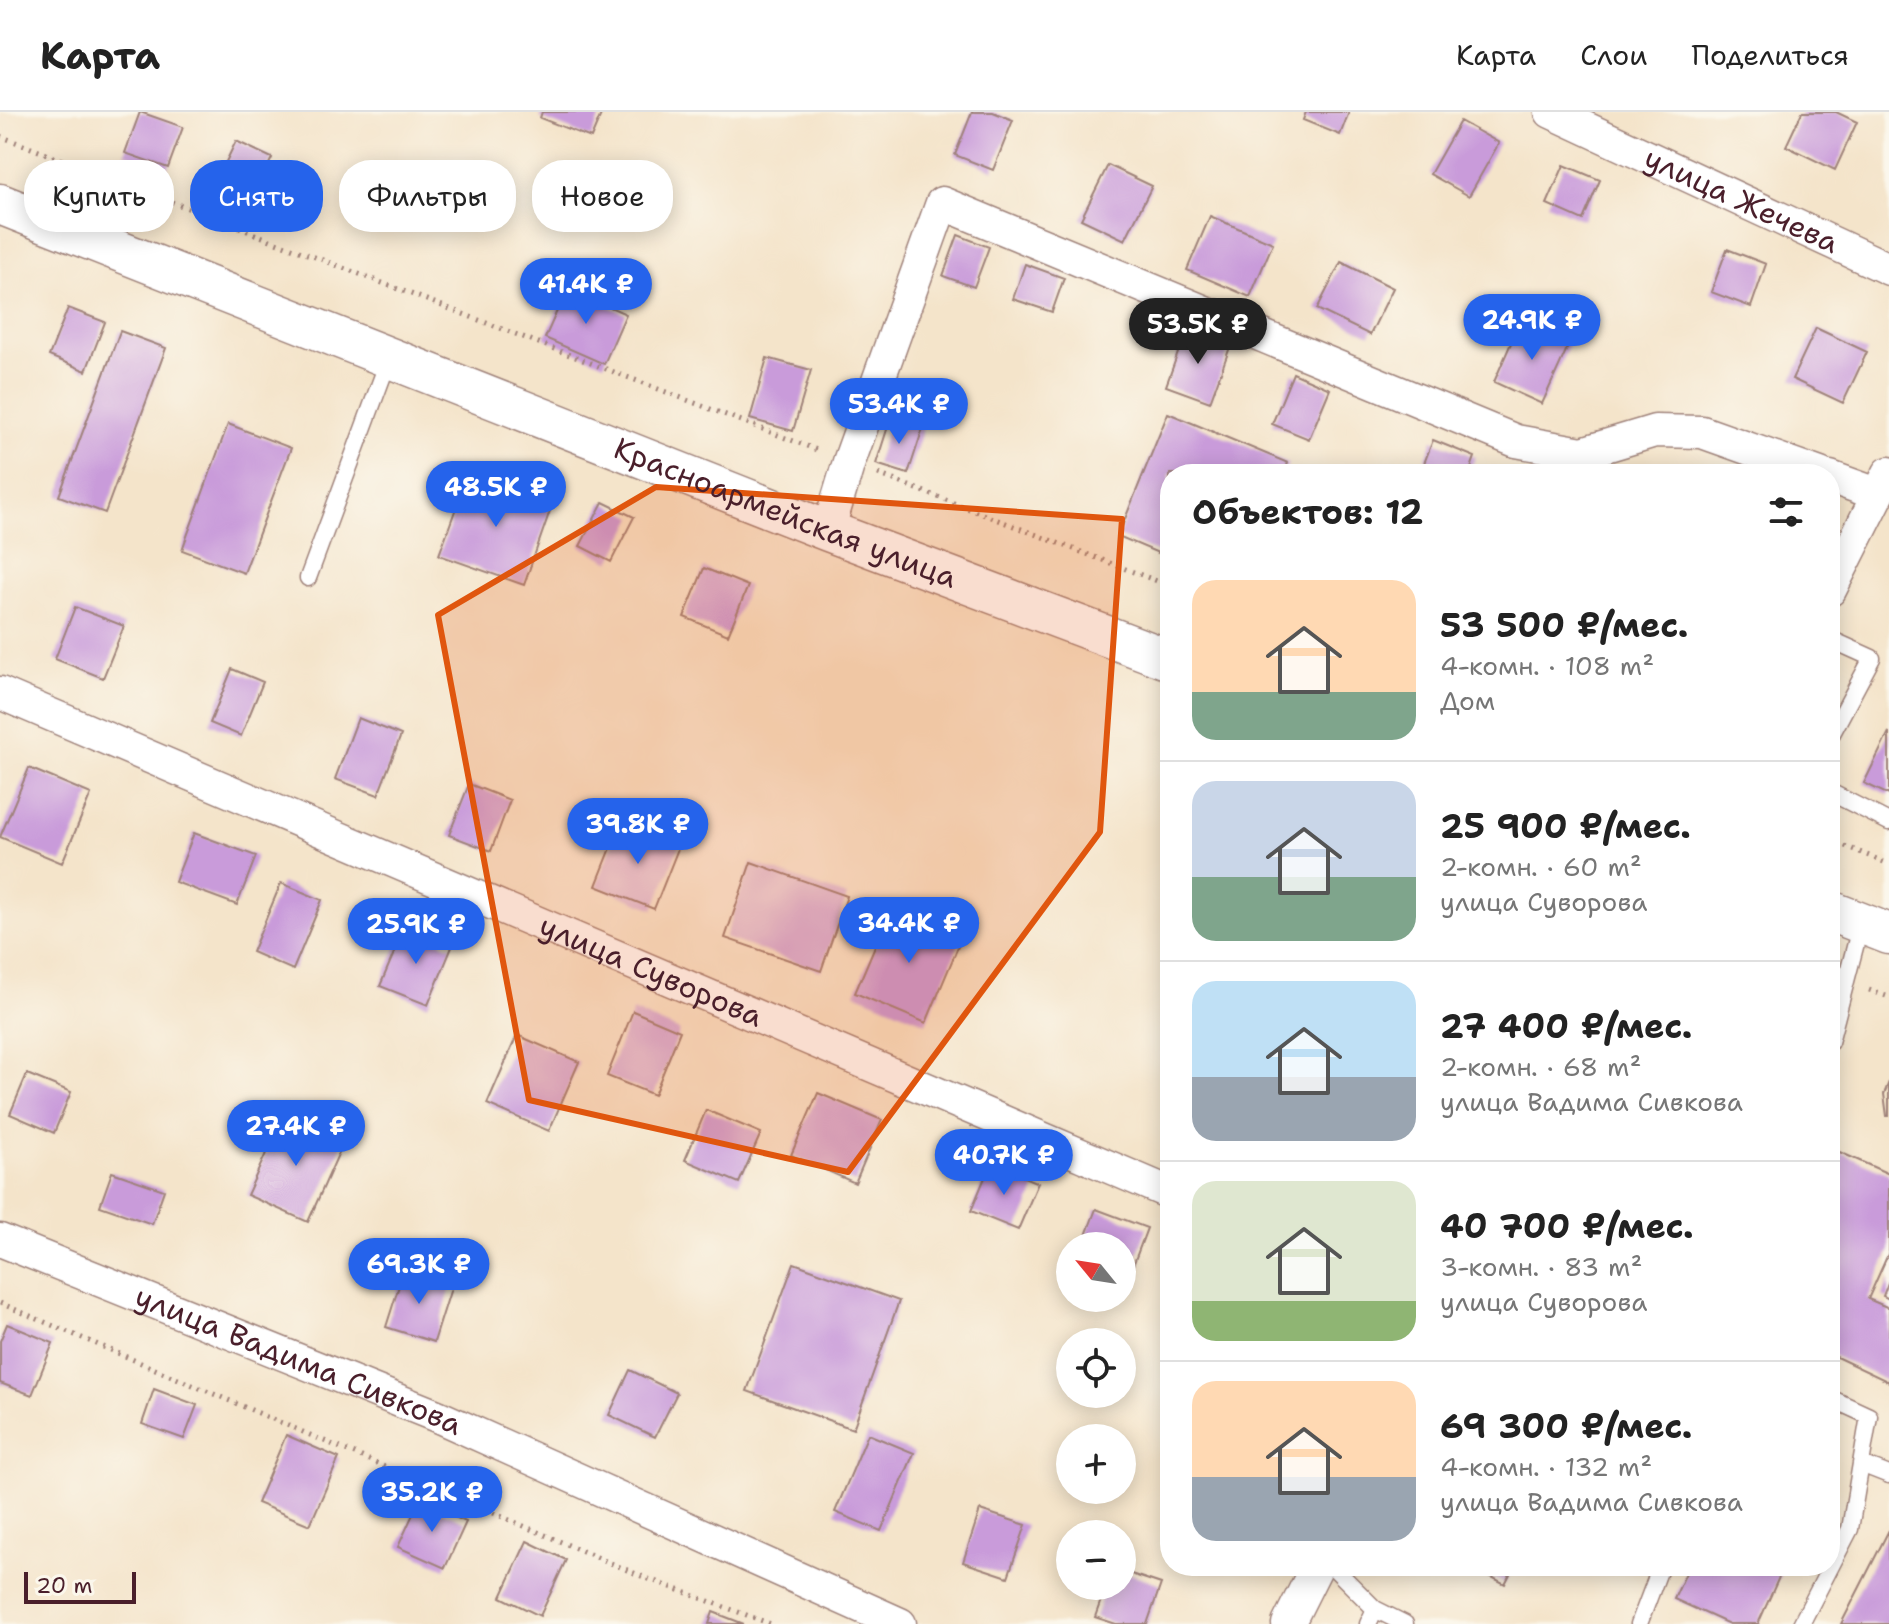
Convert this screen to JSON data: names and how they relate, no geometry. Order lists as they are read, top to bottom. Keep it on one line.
{"streets":{"street":["улица Жечева","Красноармейская улица","улица Суворова","улица Вадима Сивкова"]},"scale_bar":"20 m","north":"top left","page":{"header":"Карта","nav":["Карта","Слои","Поделиться"],"chip":["Купить","Снять","Фильтры","Новое"],"price":["41.4K ₽","24.9K ₽","53.5K ₽","53.4K ₽","48.5K ₽","39.8K ₽","34.4K ₽","25.9K ₽","27.4K ₽","40.7K ₽","69.3K ₽","35.2K ₽"],"heading":"Объектов: 12","list":[{"name":"53 500 ₽/мес.","note":"4-комн. · 108 m² · Дом"},{"name":"25 900 ₽/мес.","note":"2-комн. · 60 m² · улица Суворова"},{"name":"27 400 ₽/мес.","note":"2-комн. · 68 m² · улица Вадима Сивкова"},{"name":"40 700 ₽/мес.","note":"3-комн. · 83 m² · улица Суворова"},{"name":"69 300 ₽/мес.","note":"4-комн. · 132 m² · улица Вадима Сивкова"}],"map_buttons":["+","−"],"scale":"20 m"}}
